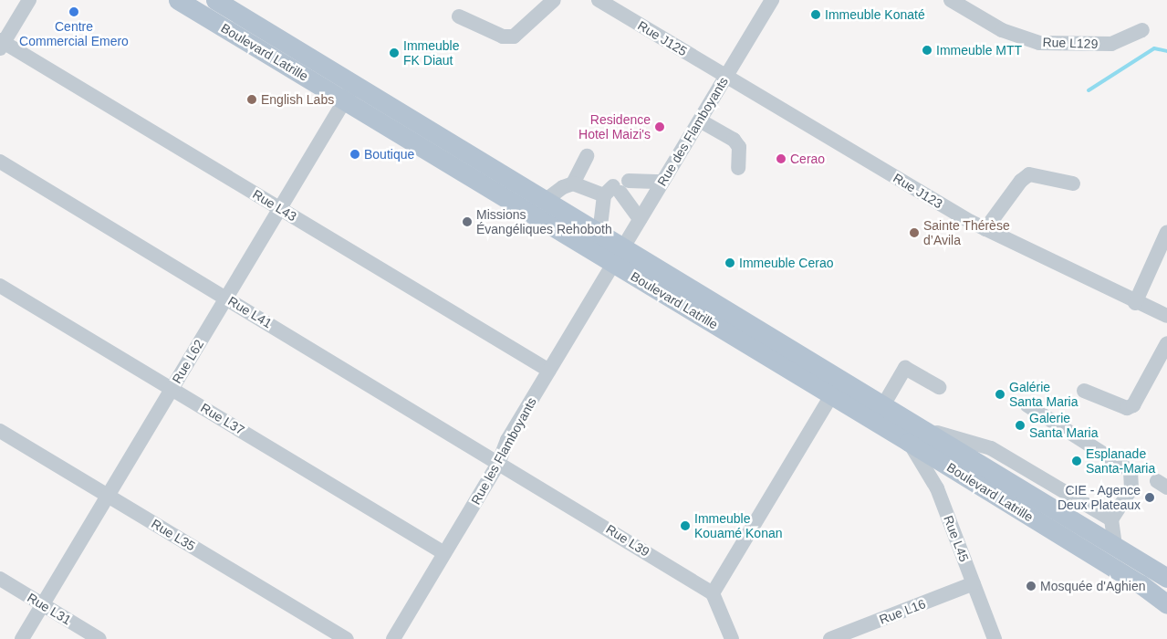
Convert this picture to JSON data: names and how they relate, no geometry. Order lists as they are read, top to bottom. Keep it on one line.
{"streets":{"main road":["Boulevard Latrille"],"street":["Rue J125","Rue L129","Rue des Flamboyants","Rue J123","Rue L43","Rue L41","Rue L62","Rue L37","Rue les Flamboyants","Rue L35","Rue L45","Rue L39","Rue L31","Rue L16"]},"crossings":[["Rue J125","Rue des Flamboyants"],["Rue J125","Rue J123"],["Boulevard Latrille","Rue des Flamboyants"],["Boulevard Latrille","Rue L62"],["Boulevard Latrille","Rue les Flamboyants"],["Boulevard Latrille","Rue L45"],["Rue des Flamboyants","Rue J123"],["Rue des Flamboyants","Rue les Flamboyants"],["Rue L43","Rue L62"],["Rue L43","Rue les Flamboyants"],["Rue L41","Rue L62"],["Rue L41","Rue les Flamboyants"],["Rue L41","Rue L39"],["Rue L62","Rue L37"],["Rue L62","Rue L35"],["Rue L62","Rue L31"],["Rue L37","Rue les Flamboyants"],["Rue les Flamboyants","Rue L39"],["Rue L45","Rue L16"]],"places":["Centre Commercial Emero","Immeuble Konaté","Immeuble MTT","Immeuble FK Diaut","English Labs","Residence Hotel Maizi's","Boutique","Cerao","Missions Évangéliques Rehoboth","Sainte Thérèse d’Avila","Immeuble Cerao","Galérie Santa Maria","Galerie Santa Maria","Esplanade Santa-Maria","CIE - Agence Deux Plateaux","Immeuble Kouamé Konan","Mosquée d'Aghien"]}
